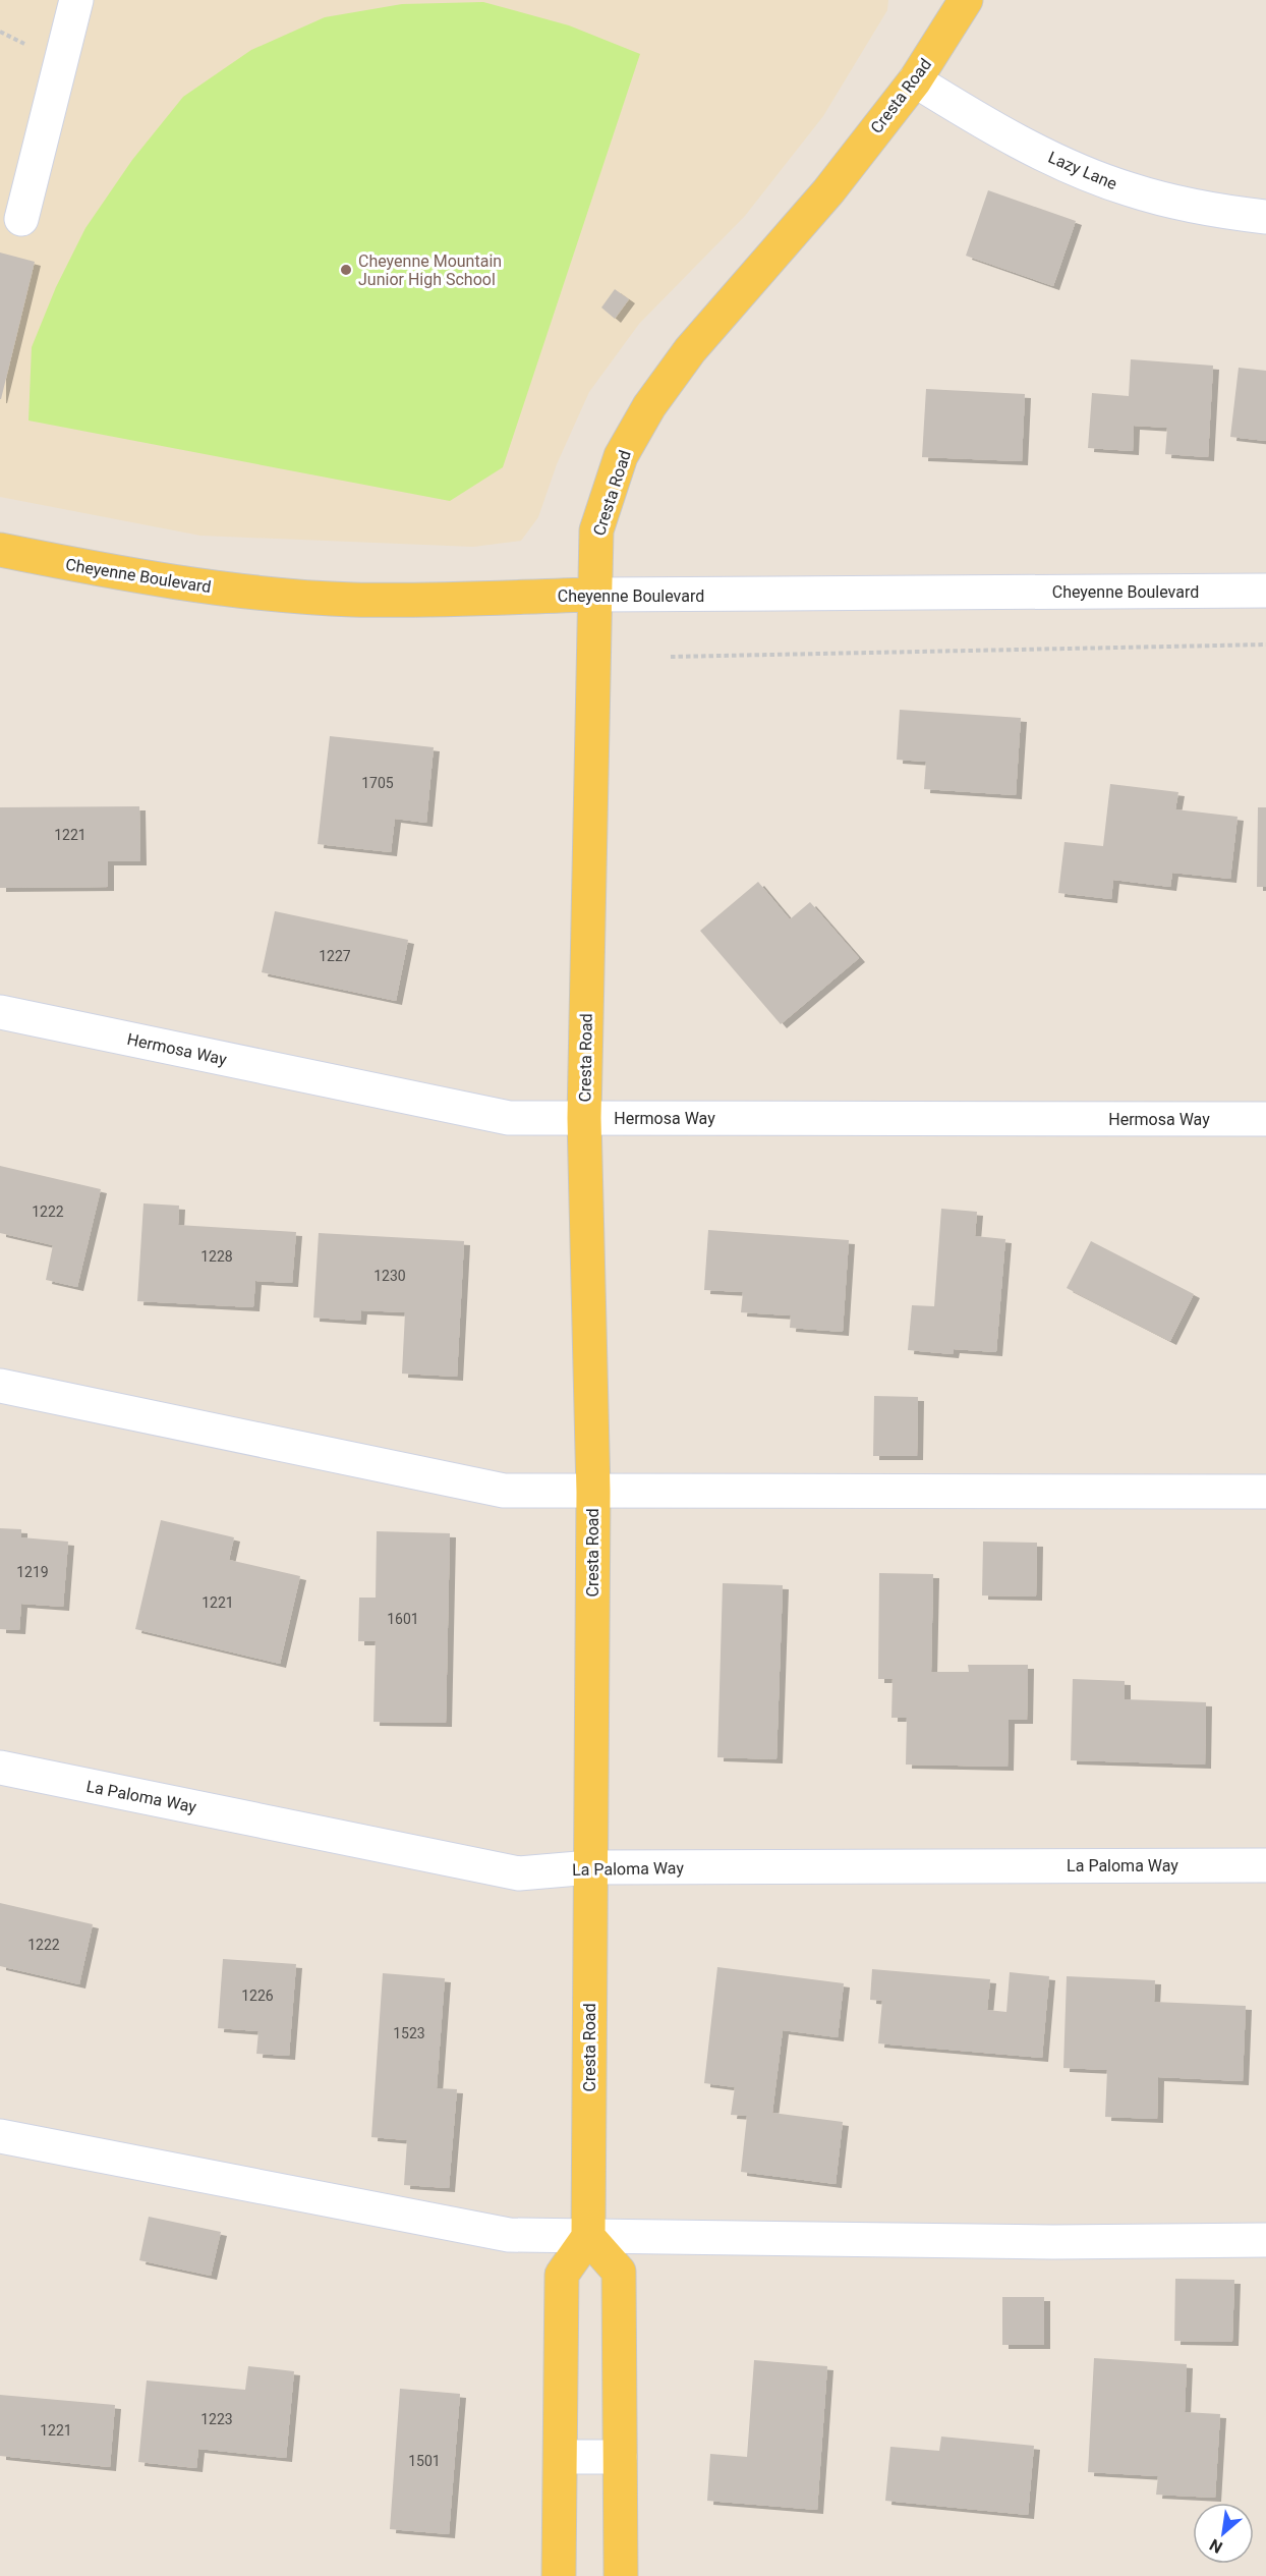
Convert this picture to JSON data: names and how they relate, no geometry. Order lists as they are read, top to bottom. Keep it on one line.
{"streets":{"main road":["Cresta Road","Cheyenne Boulevard"],"street":["Lazy Lane","Hermosa Way","La Paloma Way"]},"crossings":[["Cresta Road","Lazy Lane"],["Cresta Road","Cheyenne Boulevard"],["Cresta Road","Hermosa Way"],["Cresta Road","La Paloma Way"]],"places":["Cheyenne Mountain Junior High School"],"house_numbers":["1705","1221","1227","1222","1228","1230","1219","1221","1601","1222","1226","1523","1223","1221","1501"],"north":"bottom left"}
